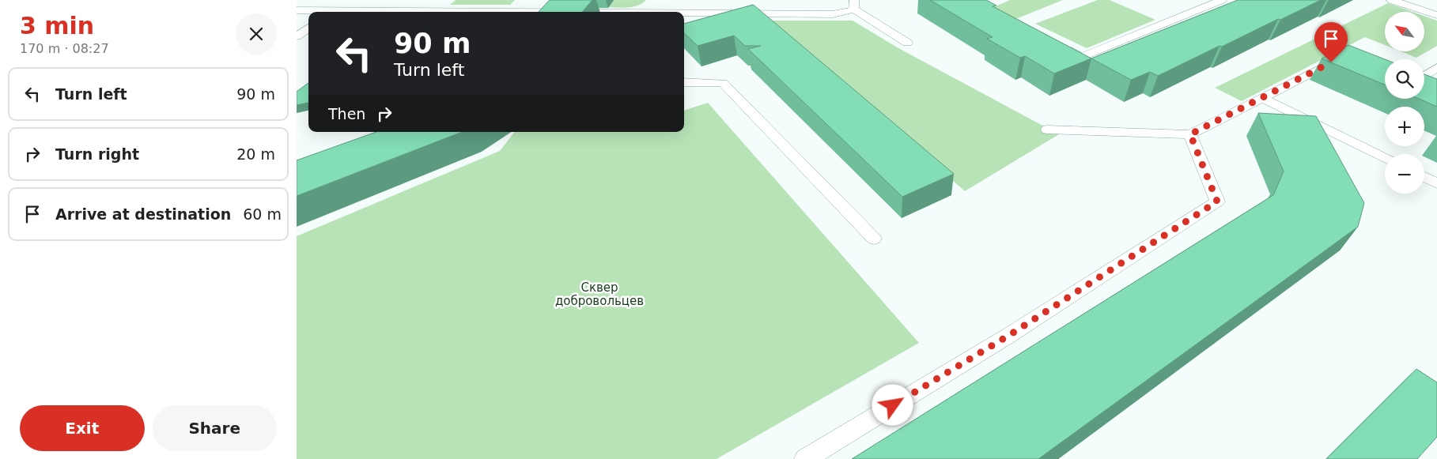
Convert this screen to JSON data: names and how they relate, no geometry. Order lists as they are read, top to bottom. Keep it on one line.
{"parks":["Сквер добровольцев"],"north":"top left","page":{"heading":["3 min","170 m · 08:27"],"map_buttons":["+","−"],"turn":["90 m","Turn left"],"list":[{"name":"Turn left","value":"90 m"},{"name":"Turn right","value":"20 m"},{"name":"Arrive at destination","value":"60 m"}],"then":"Then","buttons":["Exit","Share"]}}
